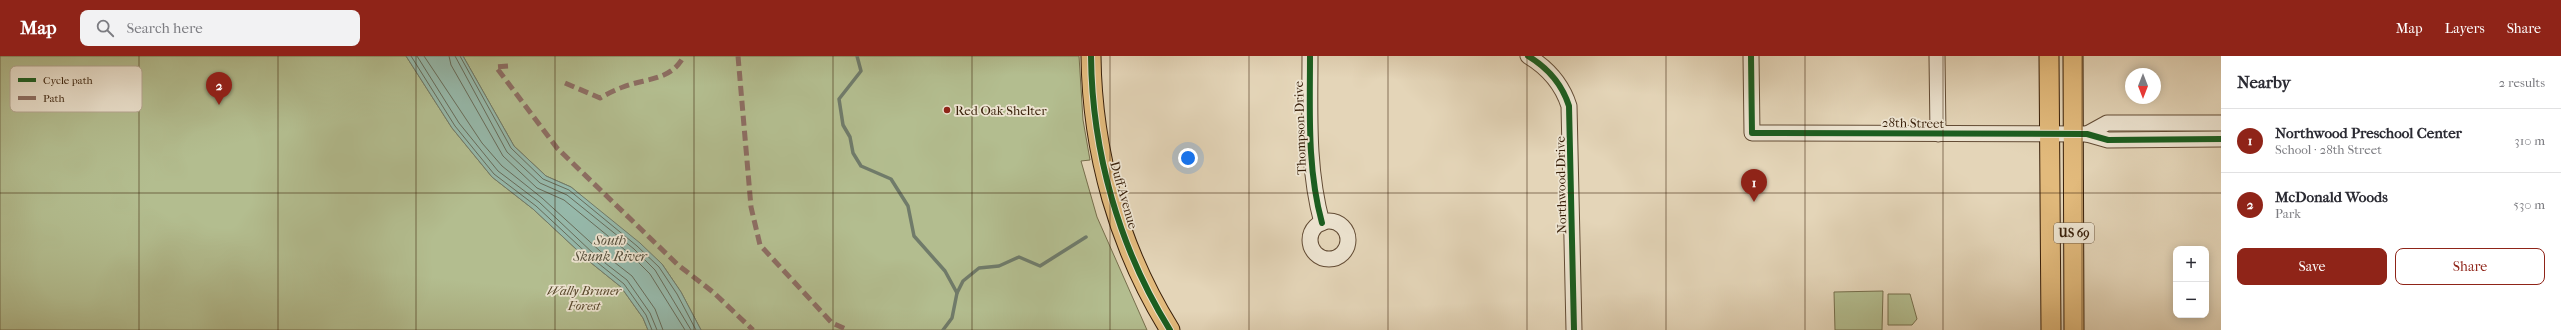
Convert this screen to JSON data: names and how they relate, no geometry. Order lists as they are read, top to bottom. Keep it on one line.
{"streets":{"main road":["Duff Avenue","US 69"],"street":["28th Street","Thompson Drive","Northwood Drive"]},"crossings":[["28th Street","US 69"]],"water":["South Skunk River"],"parks":["Wally Bruner Forest"],"places":["Red Oak Shelter"],"legend":["Cycle path","Path"],"north":"bottom","page":{"header":"Map","search":"Search here","nav":["Map","Layers","Share"],"heading":["Nearby","2 results"],"pins":["2","1"],"list":[{"mark":"1","name":"Northwood Preschool Center","note":"School · 28th Street","value":"310 m"},{"mark":"2","name":"McDonald Woods","note":"Park","value":"530 m"}],"buttons":["Save","Share"],"map_buttons":["+","−"]}}
